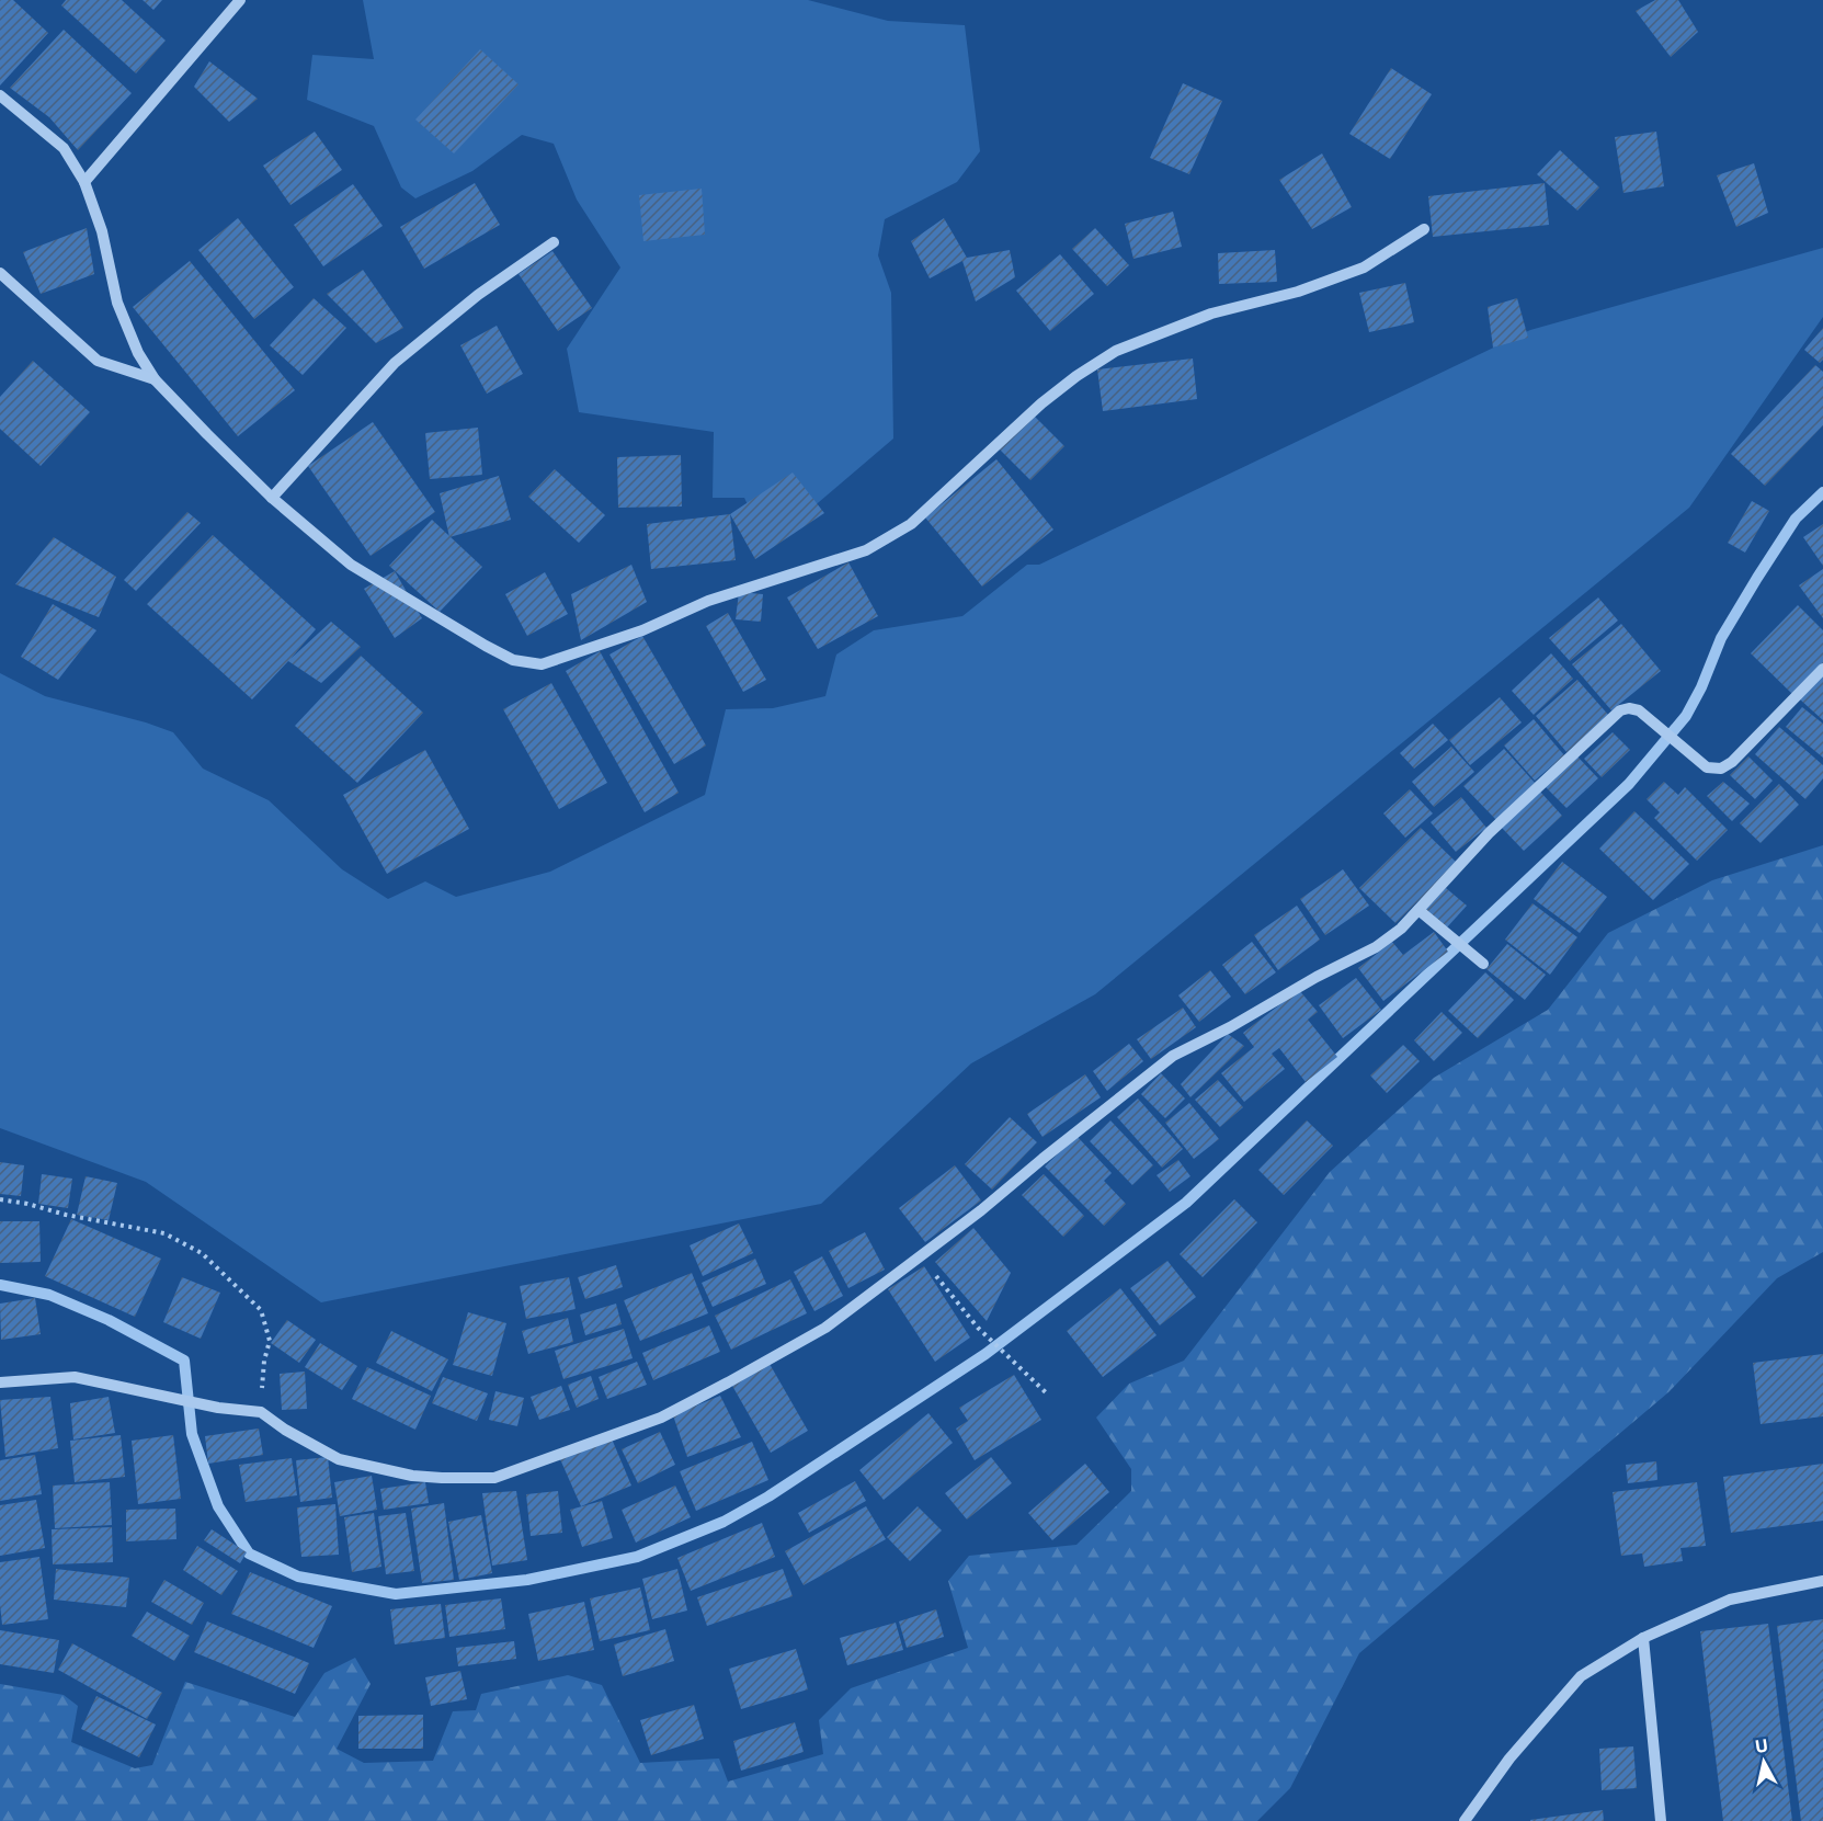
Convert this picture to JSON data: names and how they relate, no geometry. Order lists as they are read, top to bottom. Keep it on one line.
{"north":"top"}
